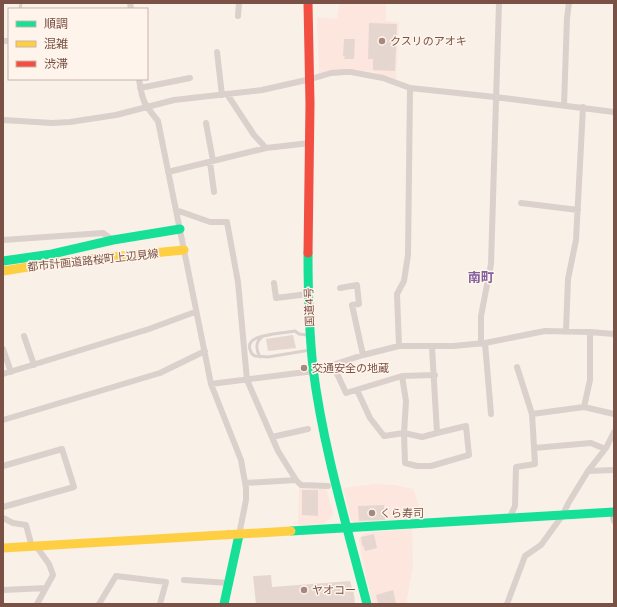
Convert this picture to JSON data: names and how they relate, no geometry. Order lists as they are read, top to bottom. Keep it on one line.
{"streets":{"main road":["都市計画道路桜町上辺見線","国道4号"]},"districts":["南町"],"places":["クスリのアオキ","交通安全の地蔵","くら寿司","ヤオコー"],"legend":["順調","混雑","渋滞"]}
